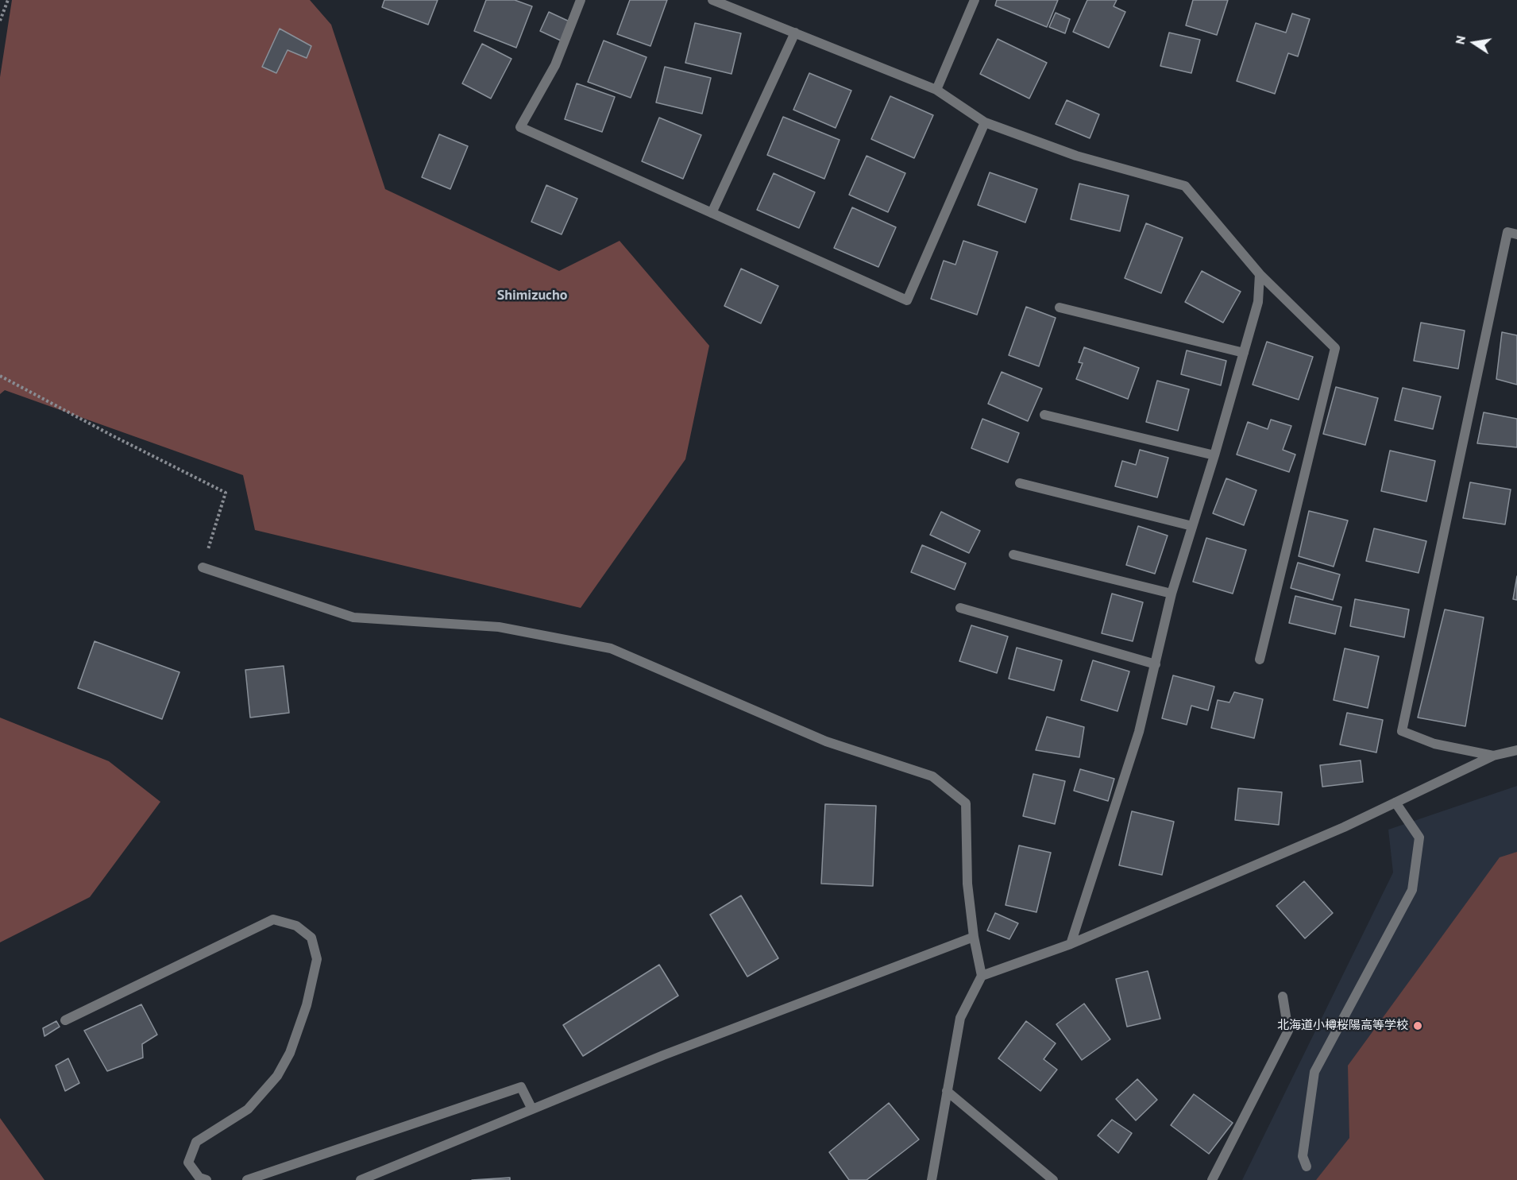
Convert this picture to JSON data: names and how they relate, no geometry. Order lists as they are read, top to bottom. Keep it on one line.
{"districts":["Shimizucho"],"places":["北海道小樽桜陽高等学校"],"north":"left"}
